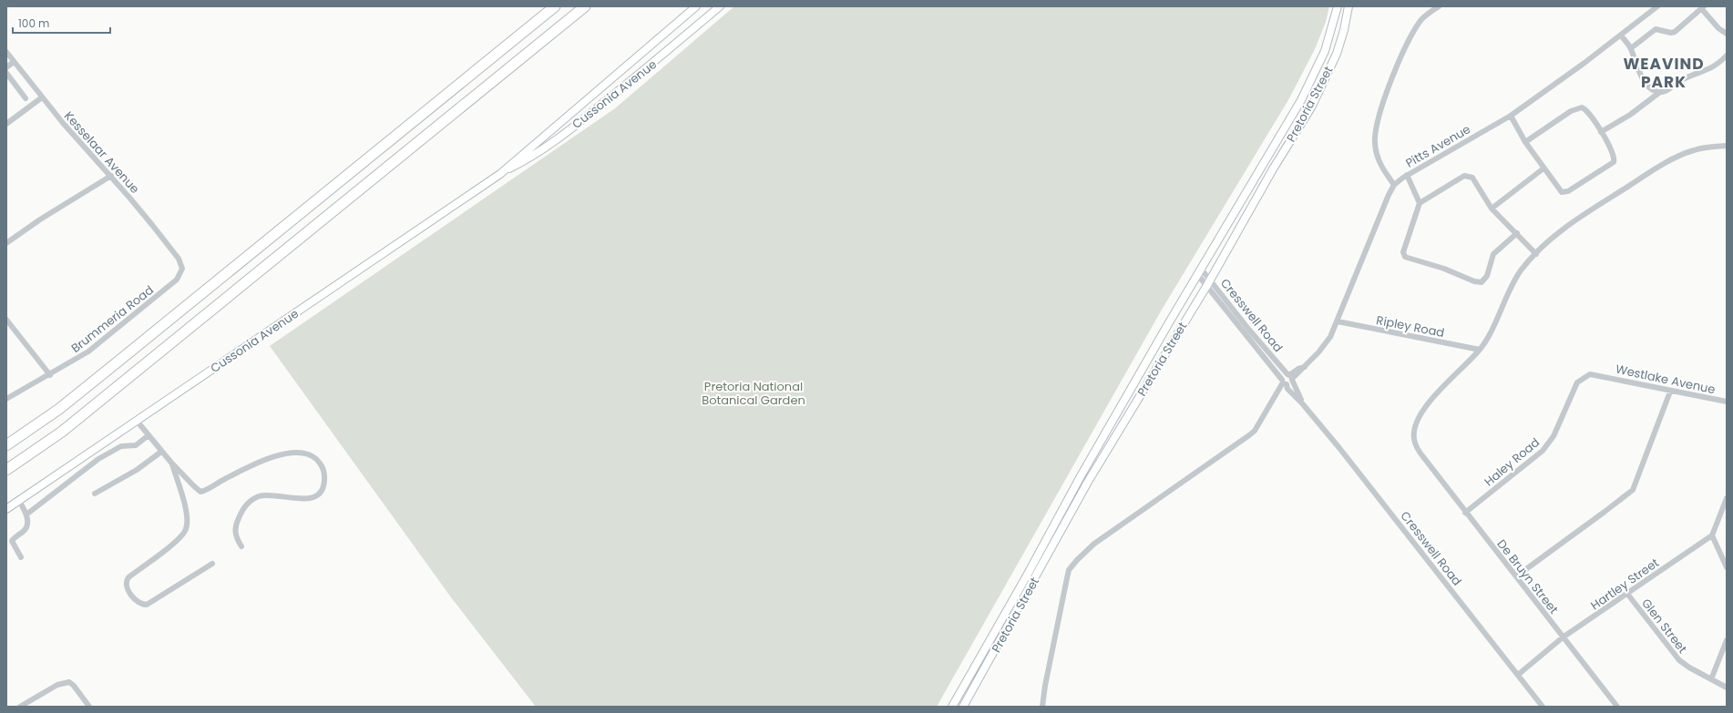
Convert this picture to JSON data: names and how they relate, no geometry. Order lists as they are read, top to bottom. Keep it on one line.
{"streets":{"main road":["Cussonia Avenue","Pretoria Street"],"street":["Pitts Avenue","Kesselaar Avenue","Cresswell Road","Brummeria Road","Ripley Road","Westlake Avenue","Haley Road","De Bruyn Street","Hartley Street","Glen Street"]},"crossings":[["Pretoria Street","Cresswell Road"],["Pitts Avenue","Cresswell Road"],["Pitts Avenue","Ripley Road"],["Kesselaar Avenue","Brummeria Road"],["Cresswell Road","Hartley Street"],["Ripley Road","De Bruyn Street"],["Westlake Avenue","Haley Road"],["Haley Road","De Bruyn Street"],["De Bruyn Street","Hartley Street"],["Hartley Street","Glen Street"]],"districts":["WEAVIND PARK"],"parks":["Pretoria National Botanical Garden"],"scale_bar":"100 m"}
